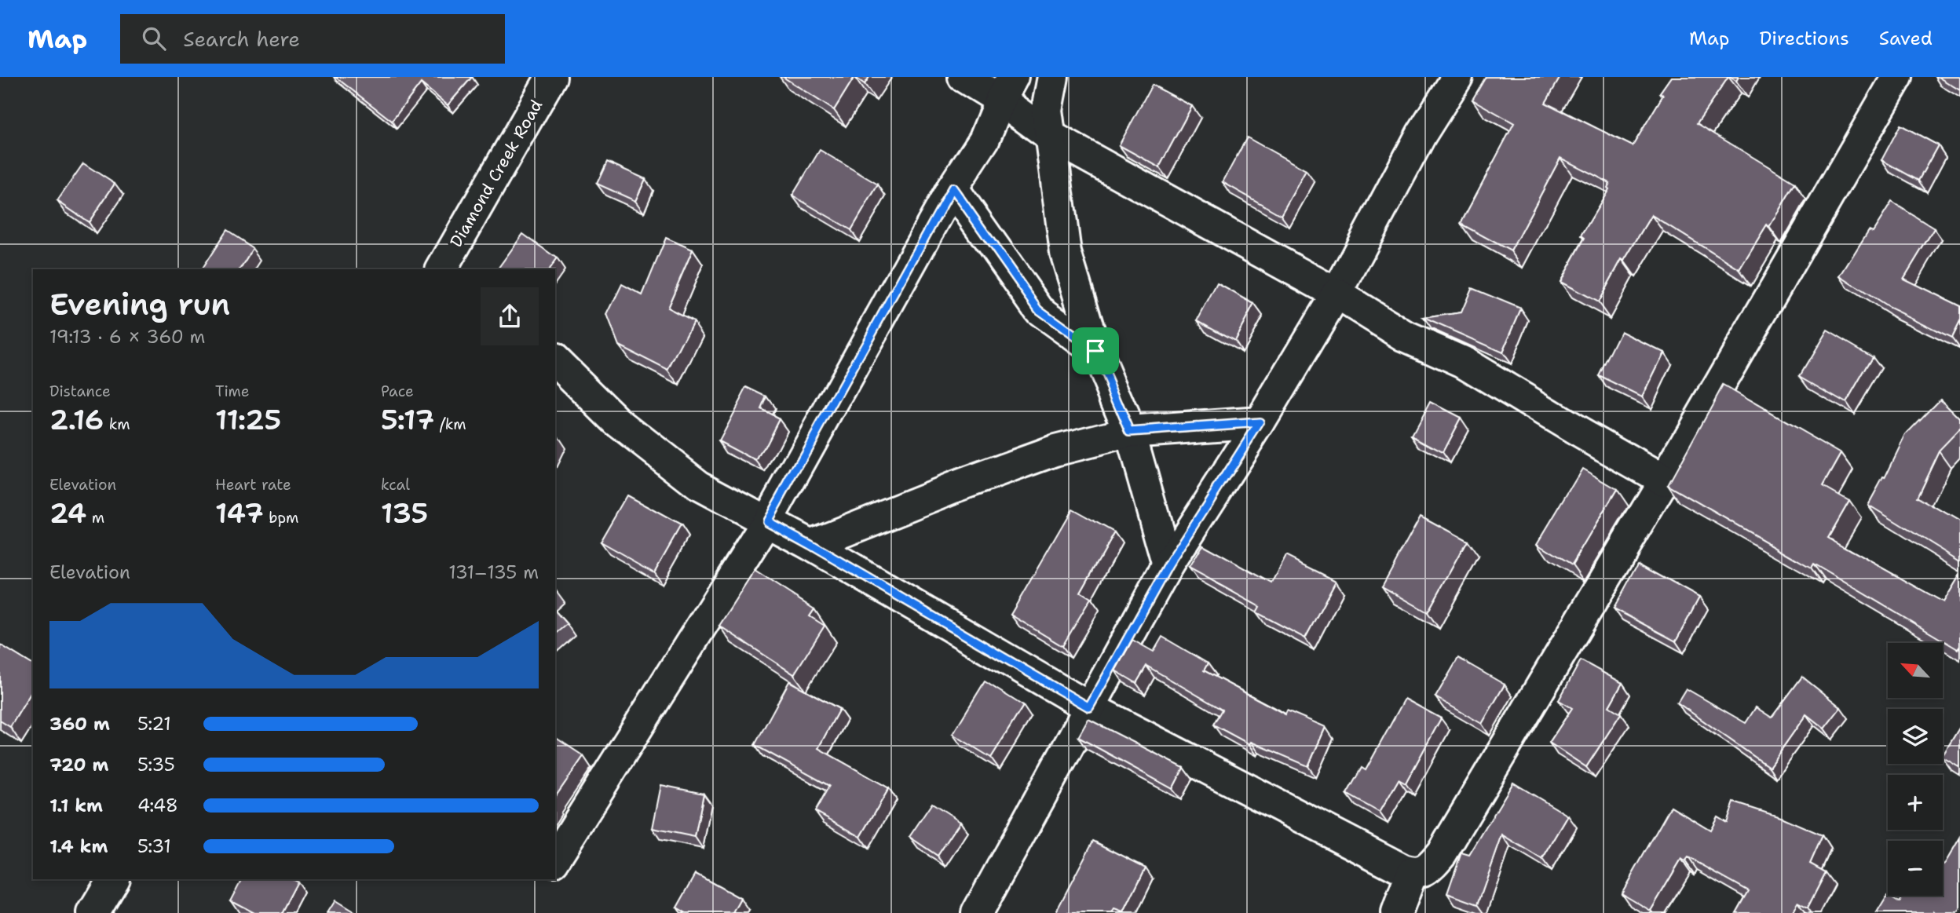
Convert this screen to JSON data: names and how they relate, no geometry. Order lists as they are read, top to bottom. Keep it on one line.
{"streets":{"street":["Diamond Creek Road"]},"north":"top left","page":{"header":"Map","search":"Search here","nav":["Map","Directions","Saved"],"heading":["Evening run","19:13 · 6 × 360 m"],"stats":[["Distance","2.16 km"],["Time","11:25"],["Pace","5:17 /km"],["Elevation","24 m"],["Heart rate","147 bpm"],["kcal","135"]],"chart":["Elevation","131–135 m"],"map_buttons":["+","−"],"list":[{"name":"360 m","note":"5:21"},{"name":"720 m","note":"5:35"},{"name":"1.1 km","note":"4:48"},{"name":"1.4 km","note":"5:31"}]}}
